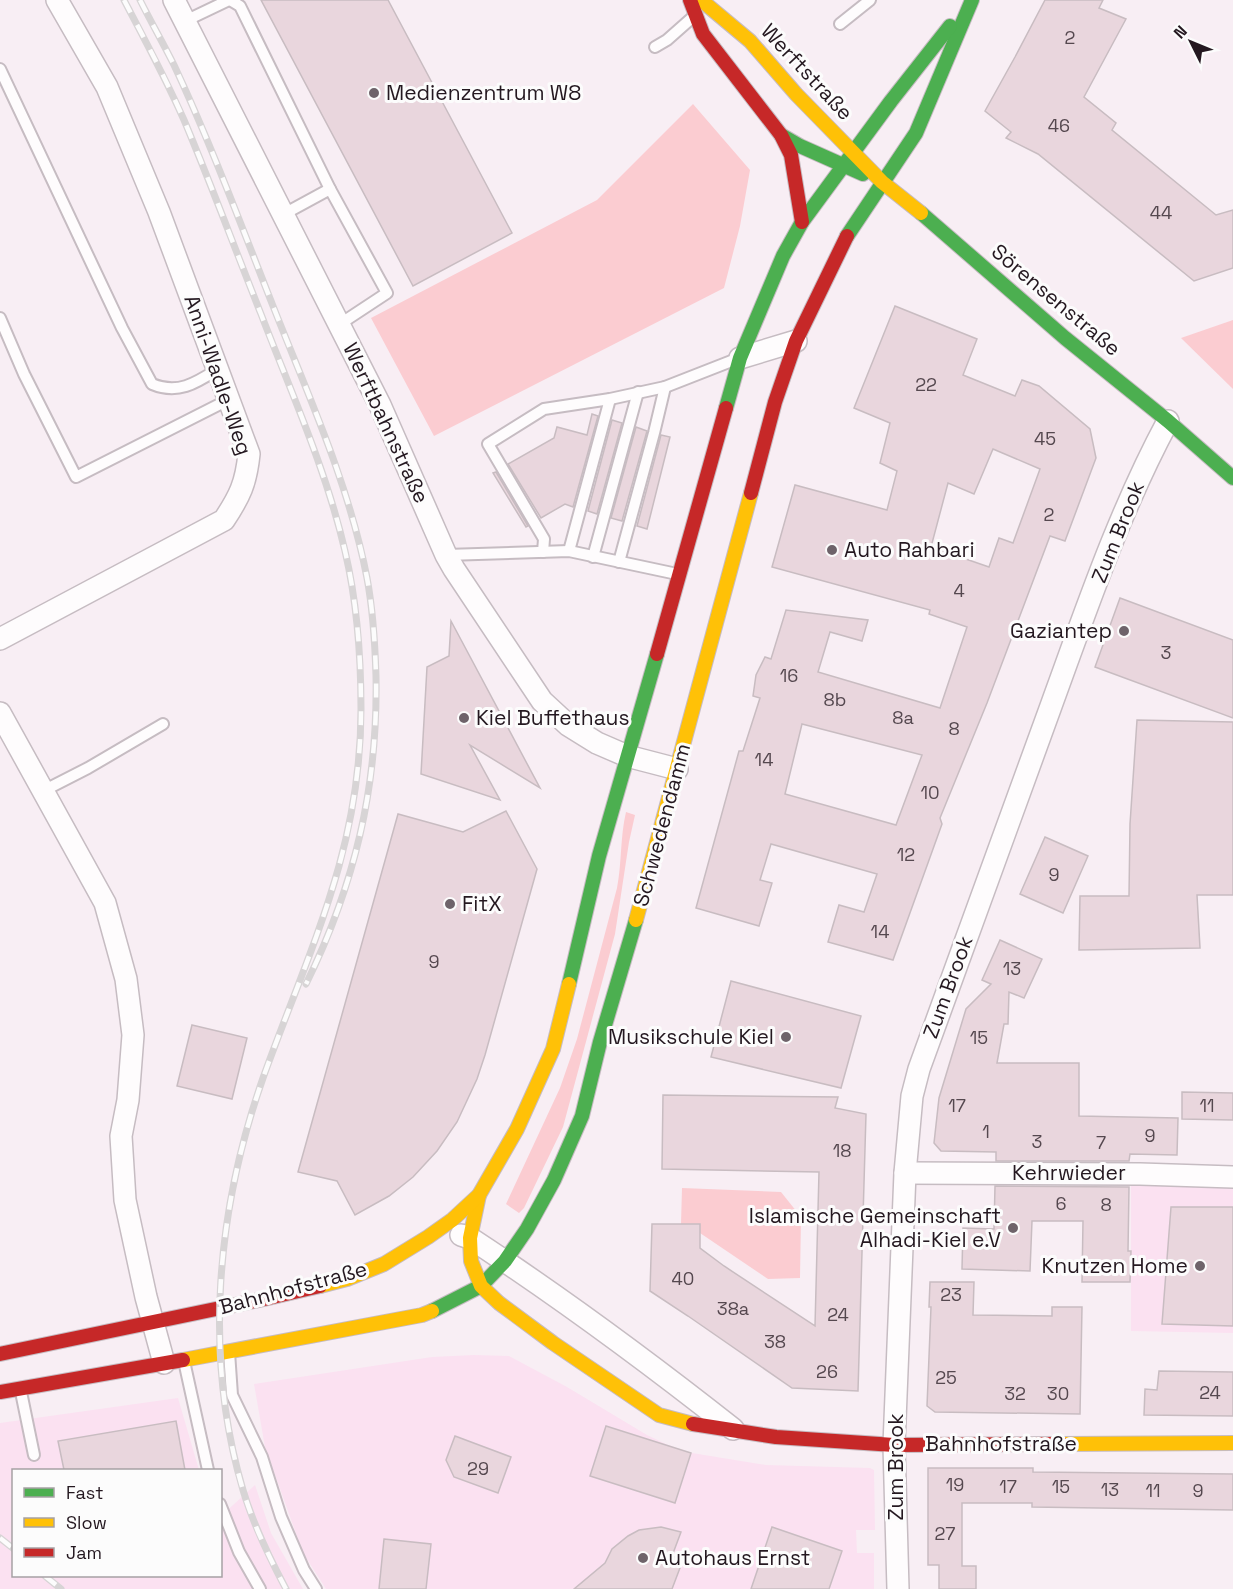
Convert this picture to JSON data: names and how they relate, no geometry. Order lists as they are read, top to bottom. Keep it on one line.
{"streets":{"main road":["Werftstraße","Sörensenstraße","Schwedendamm","Bahnhofstraße"],"street":["Anni-Wadle-Weg","Werftbahnstraße","Zum Brook","Kehrwieder"]},"crossings":[["Werftstraße","Sörensenstraße"],["Sörensenstraße","Zum Brook"],["Sörensenstraße","Schwedendamm"],["Werftbahnstraße","Schwedendamm"],["Zum Brook","Kehrwieder"],["Zum Brook","Bahnhofstraße"],["Schwedendamm","Bahnhofstraße"]],"places":["Medienzentrum W8","Auto Rahbari","Gaziantep","Kiel Buffethaus","FitX","Musikschule Kiel","Islamische Gemeinschaft Alhadi-Kiel e.V","Knutzen Home","Autohaus Ernst"],"house_numbers":["2","46","44","22","45","2","4","3","16","8b","8a","8","14","10","12","9","14","9","13","15","17","11","1","9","3","7","18","6","8","40","23","38a","24","38","26","25","24","32","30","29","19","17","15","13","11","9","27"],"legend":["Fast","Slow","Jam"],"north":"top left"}
